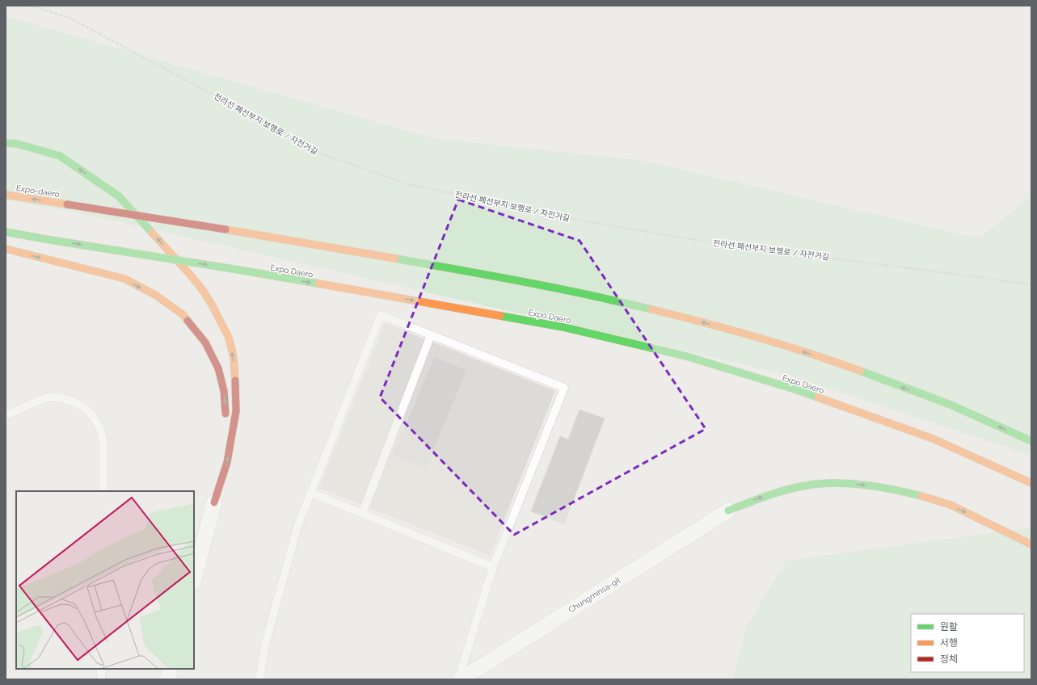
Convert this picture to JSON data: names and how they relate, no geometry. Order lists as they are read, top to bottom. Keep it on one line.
{"streets":{"highway":["Expo-daero","Expo Daero"],"street":["Chungminsa-gil"],"path":["전라선 폐선부지 보행로 / 자전거길"]},"one_way":["Expo-daero","Expo Daero"],"legend":["원활","서행","정체"]}
